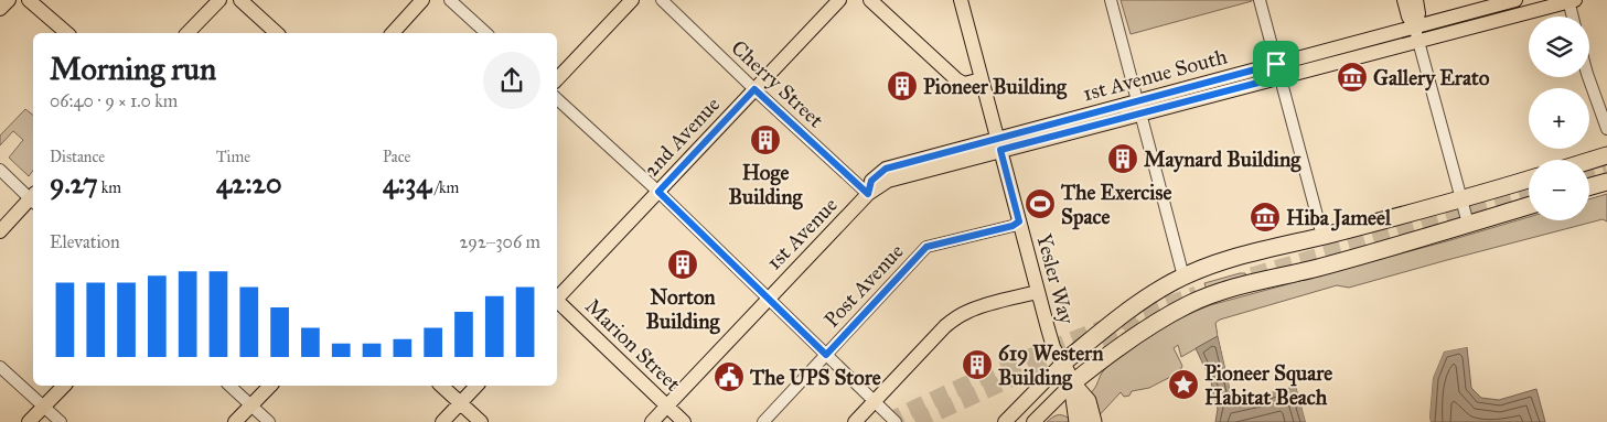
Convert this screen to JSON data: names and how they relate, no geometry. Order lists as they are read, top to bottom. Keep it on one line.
{"streets":{"main road":["1st Avenue South","2nd Avenue","1st Avenue","Yesler Way","Marion Street"],"street":["Cherry Street","Post Avenue"]},"crossings":[["1st Avenue South","1st Avenue"],["1st Avenue South","Yesler Way"],["Cherry Street","2nd Avenue"],["Cherry Street","1st Avenue"],["1st Avenue","Yesler Way"],["1st Avenue","Marion Street"],["Yesler Way","Post Avenue"]],"places":{"museum":["Gallery Erato","Hiba Jameel"],"building":["Pioneer Building","Hoge Building","Maynard Building","Norton Building","619 Western Building"],"sports":["The Exercise Space"],"public building":["The UPS Store"],"place":["Pioneer Square Habitat Beach"]},"page":{"map_buttons":["+","−"],"heading":["Morning run","06:40 · 9 × 1.0 km"],"stats":[["Distance","9.27 km"],["Time","42:20"],["Pace","4:34 /km"]],"chart":["Elevation","292–306 m"]}}
